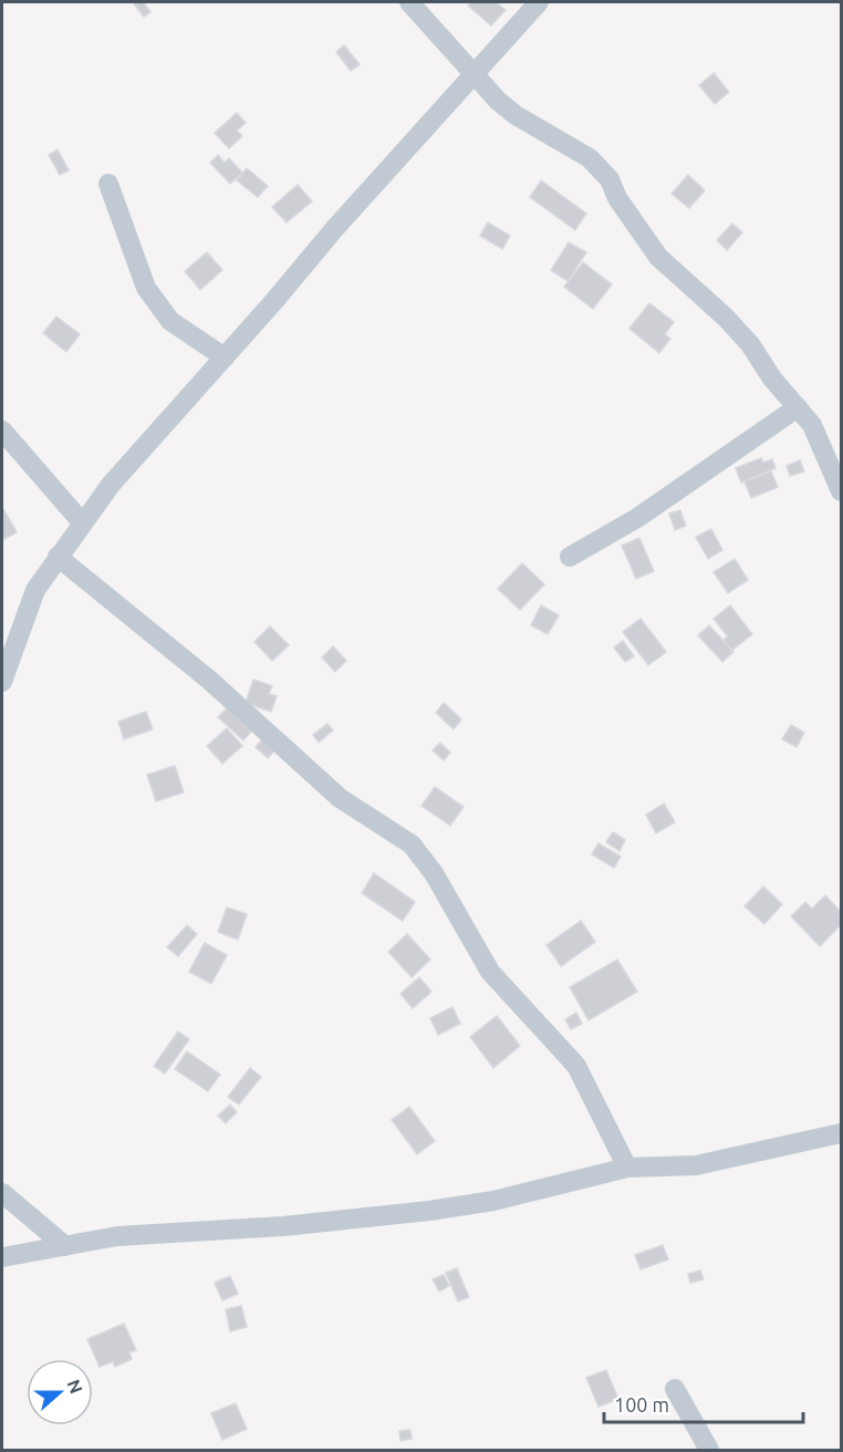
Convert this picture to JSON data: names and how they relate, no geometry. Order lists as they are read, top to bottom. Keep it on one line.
{"scale_bar":"100 m","north":"right"}
